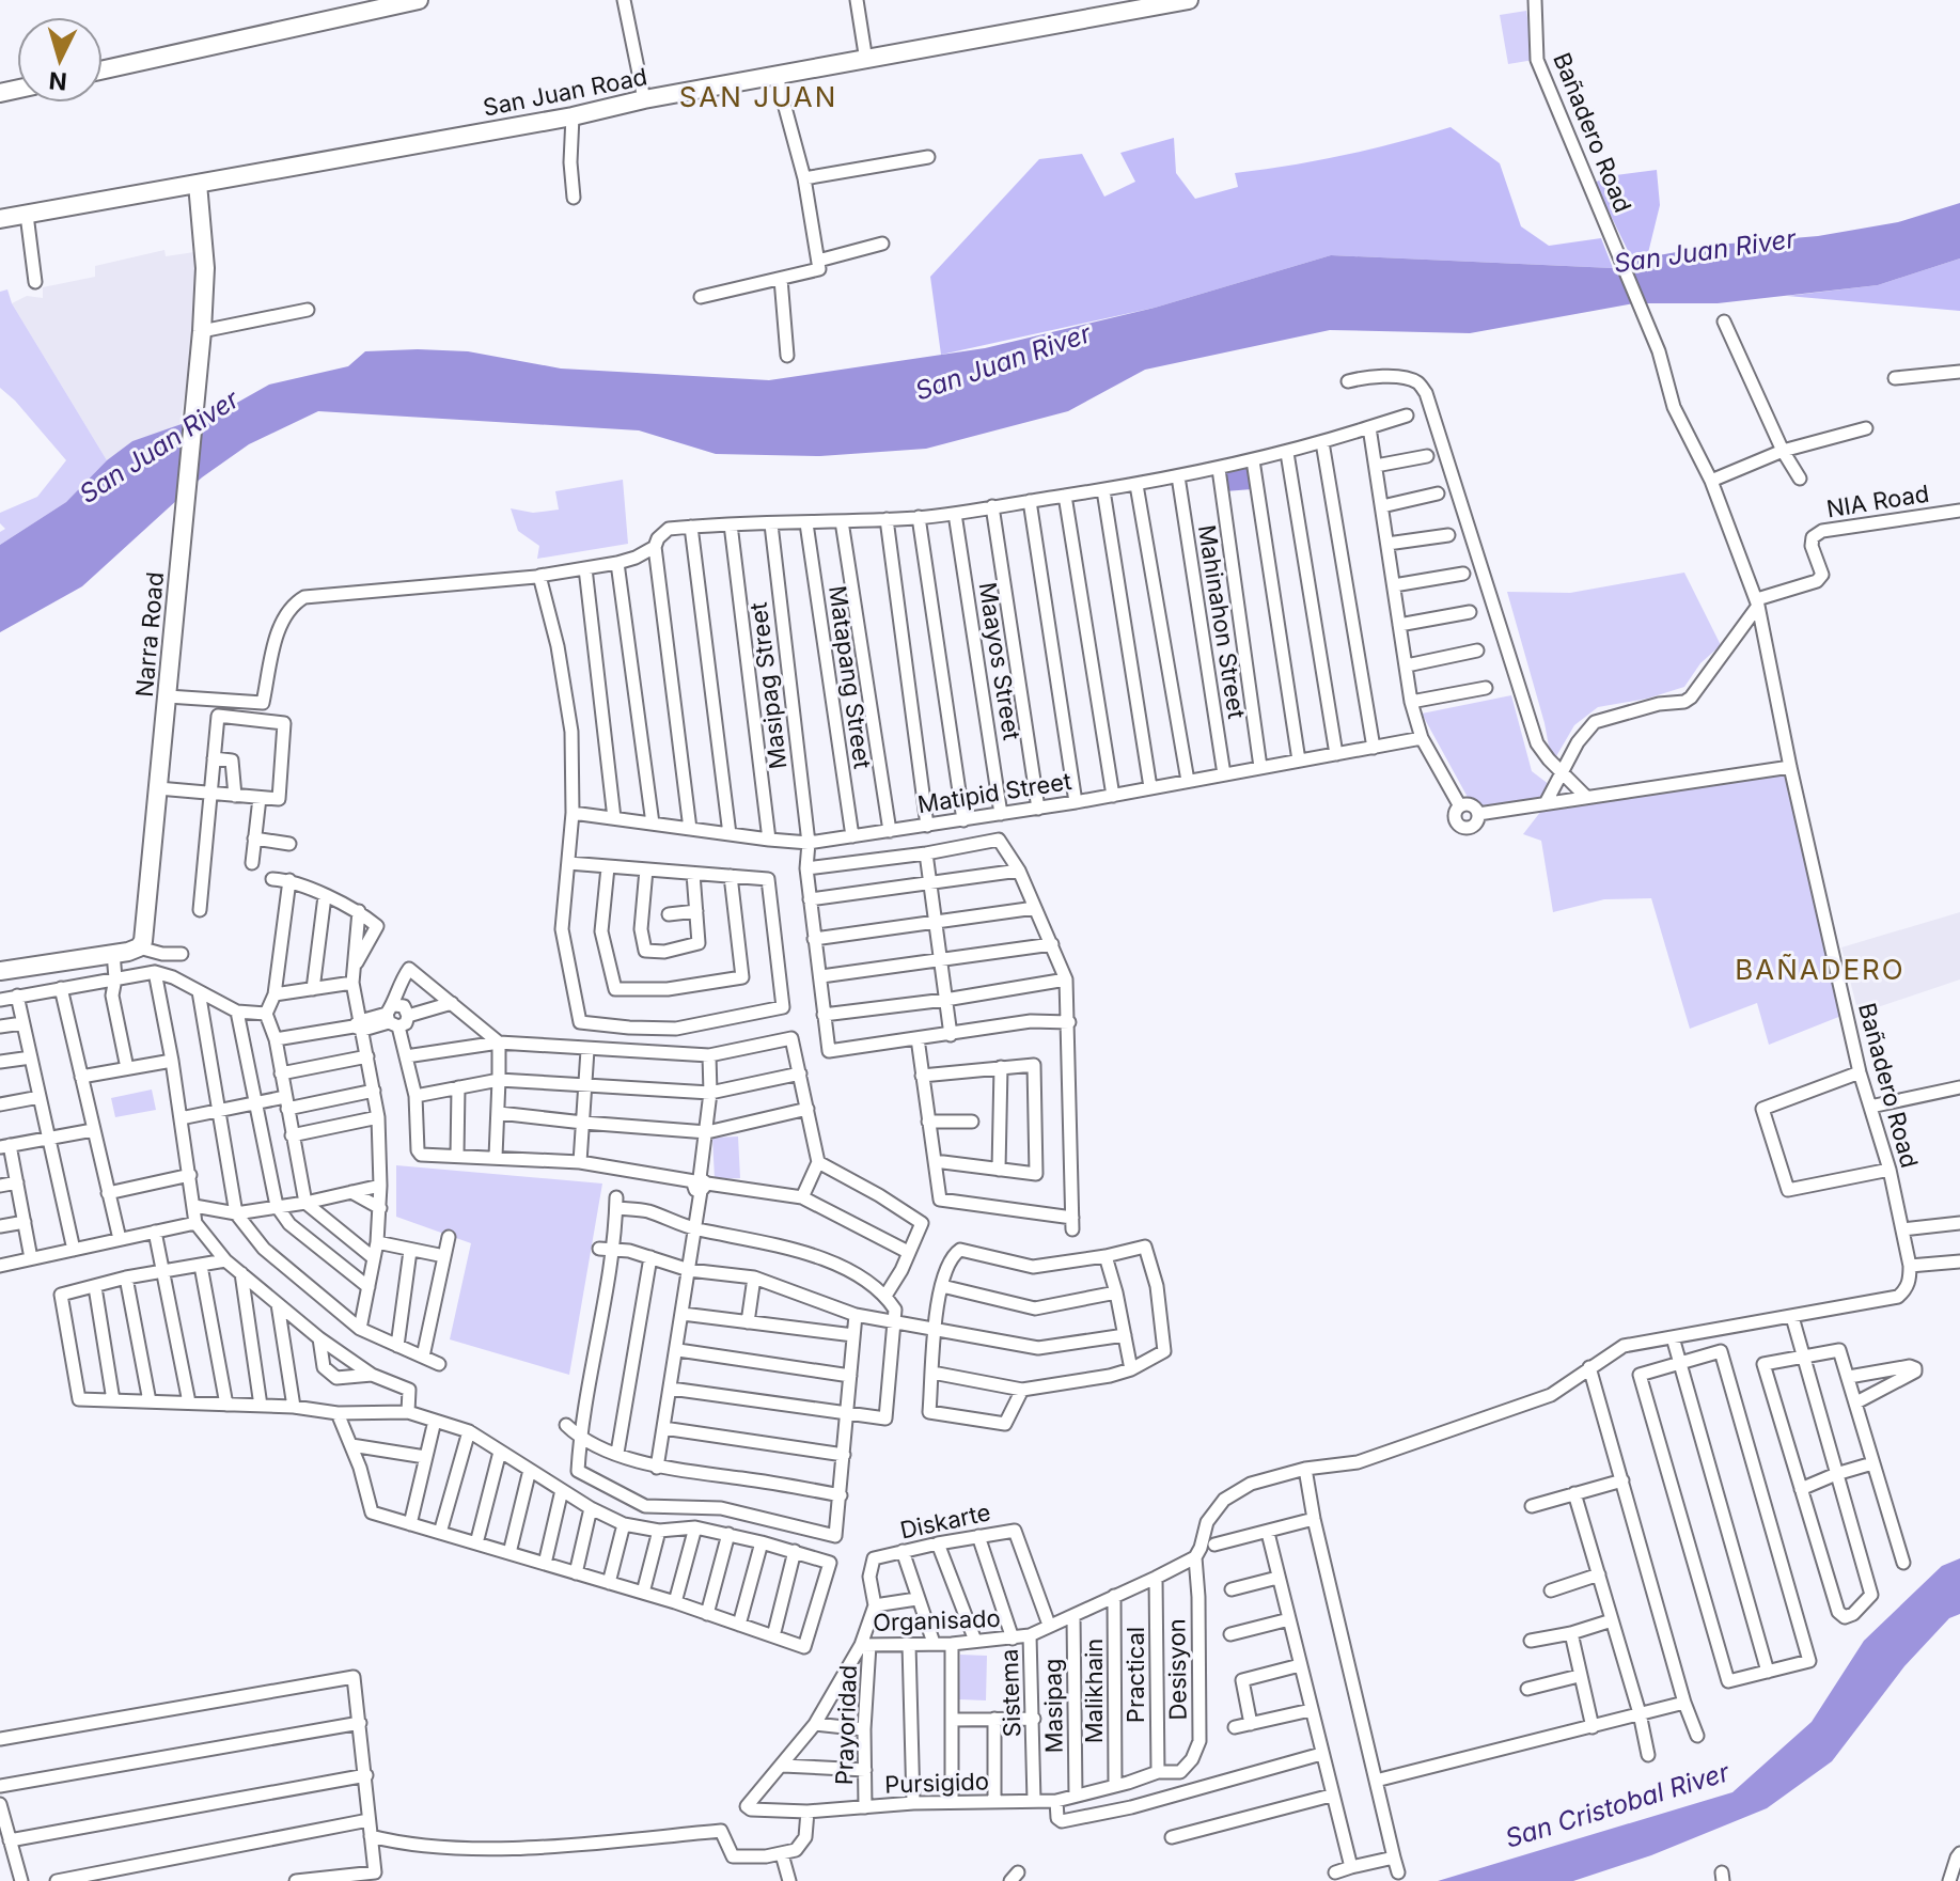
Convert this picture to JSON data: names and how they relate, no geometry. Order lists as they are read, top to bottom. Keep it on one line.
{"streets":{"main road":["San Juan Road","Narra Road"],"street":["Bañadero Road","NIA Road","Mahinahon Street","Maayos Street","Matapang Street","Masipag Street","Matipid Street","Diskarte","Organisado","Desisyon","Practical","Malikhain","Sistema","Masipag","Prayoridad","Pursigido"]},"crossings":[["San Juan Road","Narra Road"],["Bañadero Road","NIA Road"],["Mahinahon Street","Matipid Street"],["Maayos Street","Matipid Street"],["Matapang Street","Matipid Street"],["Masipag Street","Matipid Street"],["Diskarte","Organisado"],["Diskarte","Prayoridad"],["Organisado","Desisyon"],["Organisado","Practical"],["Organisado","Malikhain"],["Organisado","Sistema"],["Organisado","Masipag"],["Organisado","Prayoridad"],["Organisado","Pursigido"],["Desisyon","Practical"],["Desisyon","Malikhain"],["Desisyon","Pursigido"],["Malikhain","Pursigido"],["Sistema","Pursigido"],["Masipag","Pursigido"],["Prayoridad","Pursigido"]],"districts":["SAN JUAN","BAÑADERO"],"water":["San Juan River","San Cristobal River"],"north":"bottom"}
